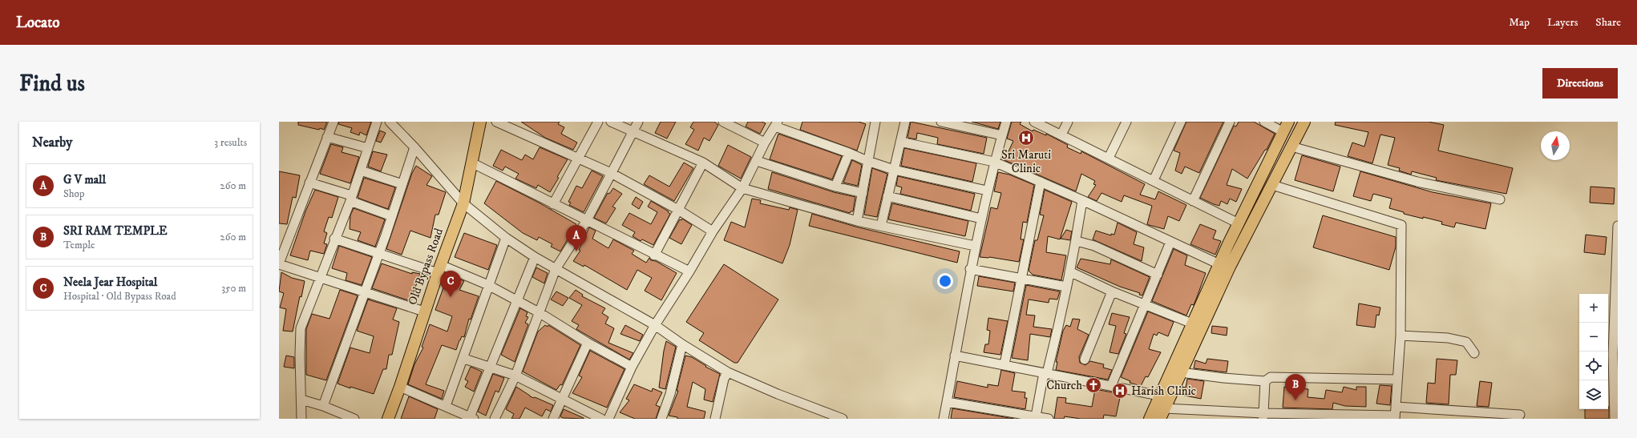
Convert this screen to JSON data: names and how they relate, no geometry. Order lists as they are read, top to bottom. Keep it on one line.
{"streets":{"main road":["Old Bypass Road"]},"places":{"hospital":["Sri Maruti Clinic","Harish Clinic"],"church":["Church"]},"north":"top","page":{"header":"Locato","nav":["Map","Layers","Share"],"buttons":"Directions","title":"Find us","heading":["Nearby","3 results"],"list":[{"mark":"A","name":"G V mall","note":"Shop","value":"260 m"},{"mark":"B","name":"SRI RAM TEMPLE","note":"Temple","value":"260 m"},{"mark":"C","name":"Neela Jear Hospital","note":"Hospital · Old Bypass Road","value":"350 m"}],"pins":["A","C","B"],"map_buttons":["+","−"]}}
